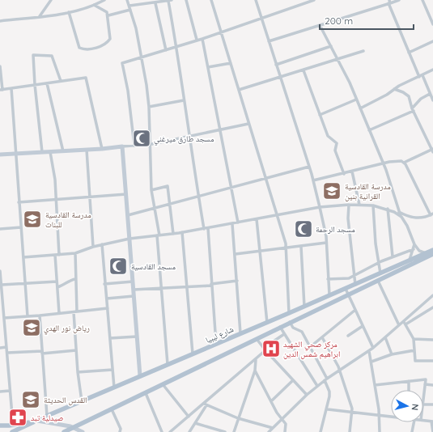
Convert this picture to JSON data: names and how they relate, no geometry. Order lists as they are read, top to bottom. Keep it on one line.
{"streets":{"main road":["شارع ليبيا"]},"places":{"mosque":["مسجد طارق ميرغني","مسجد الرحمة","مسجد القادسية"],"school or university":["مدرسة القادسية القرانية بنين","مدرسة القادسية للبنات","رياض نور الهدي","القدس الحديثة"],"hospital":["مركز صحي الشهيد ابراهيم شمس الدين"],"pharmacy":["صيدلية تبد"]},"scale_bar":"200 m","north":"right"}
